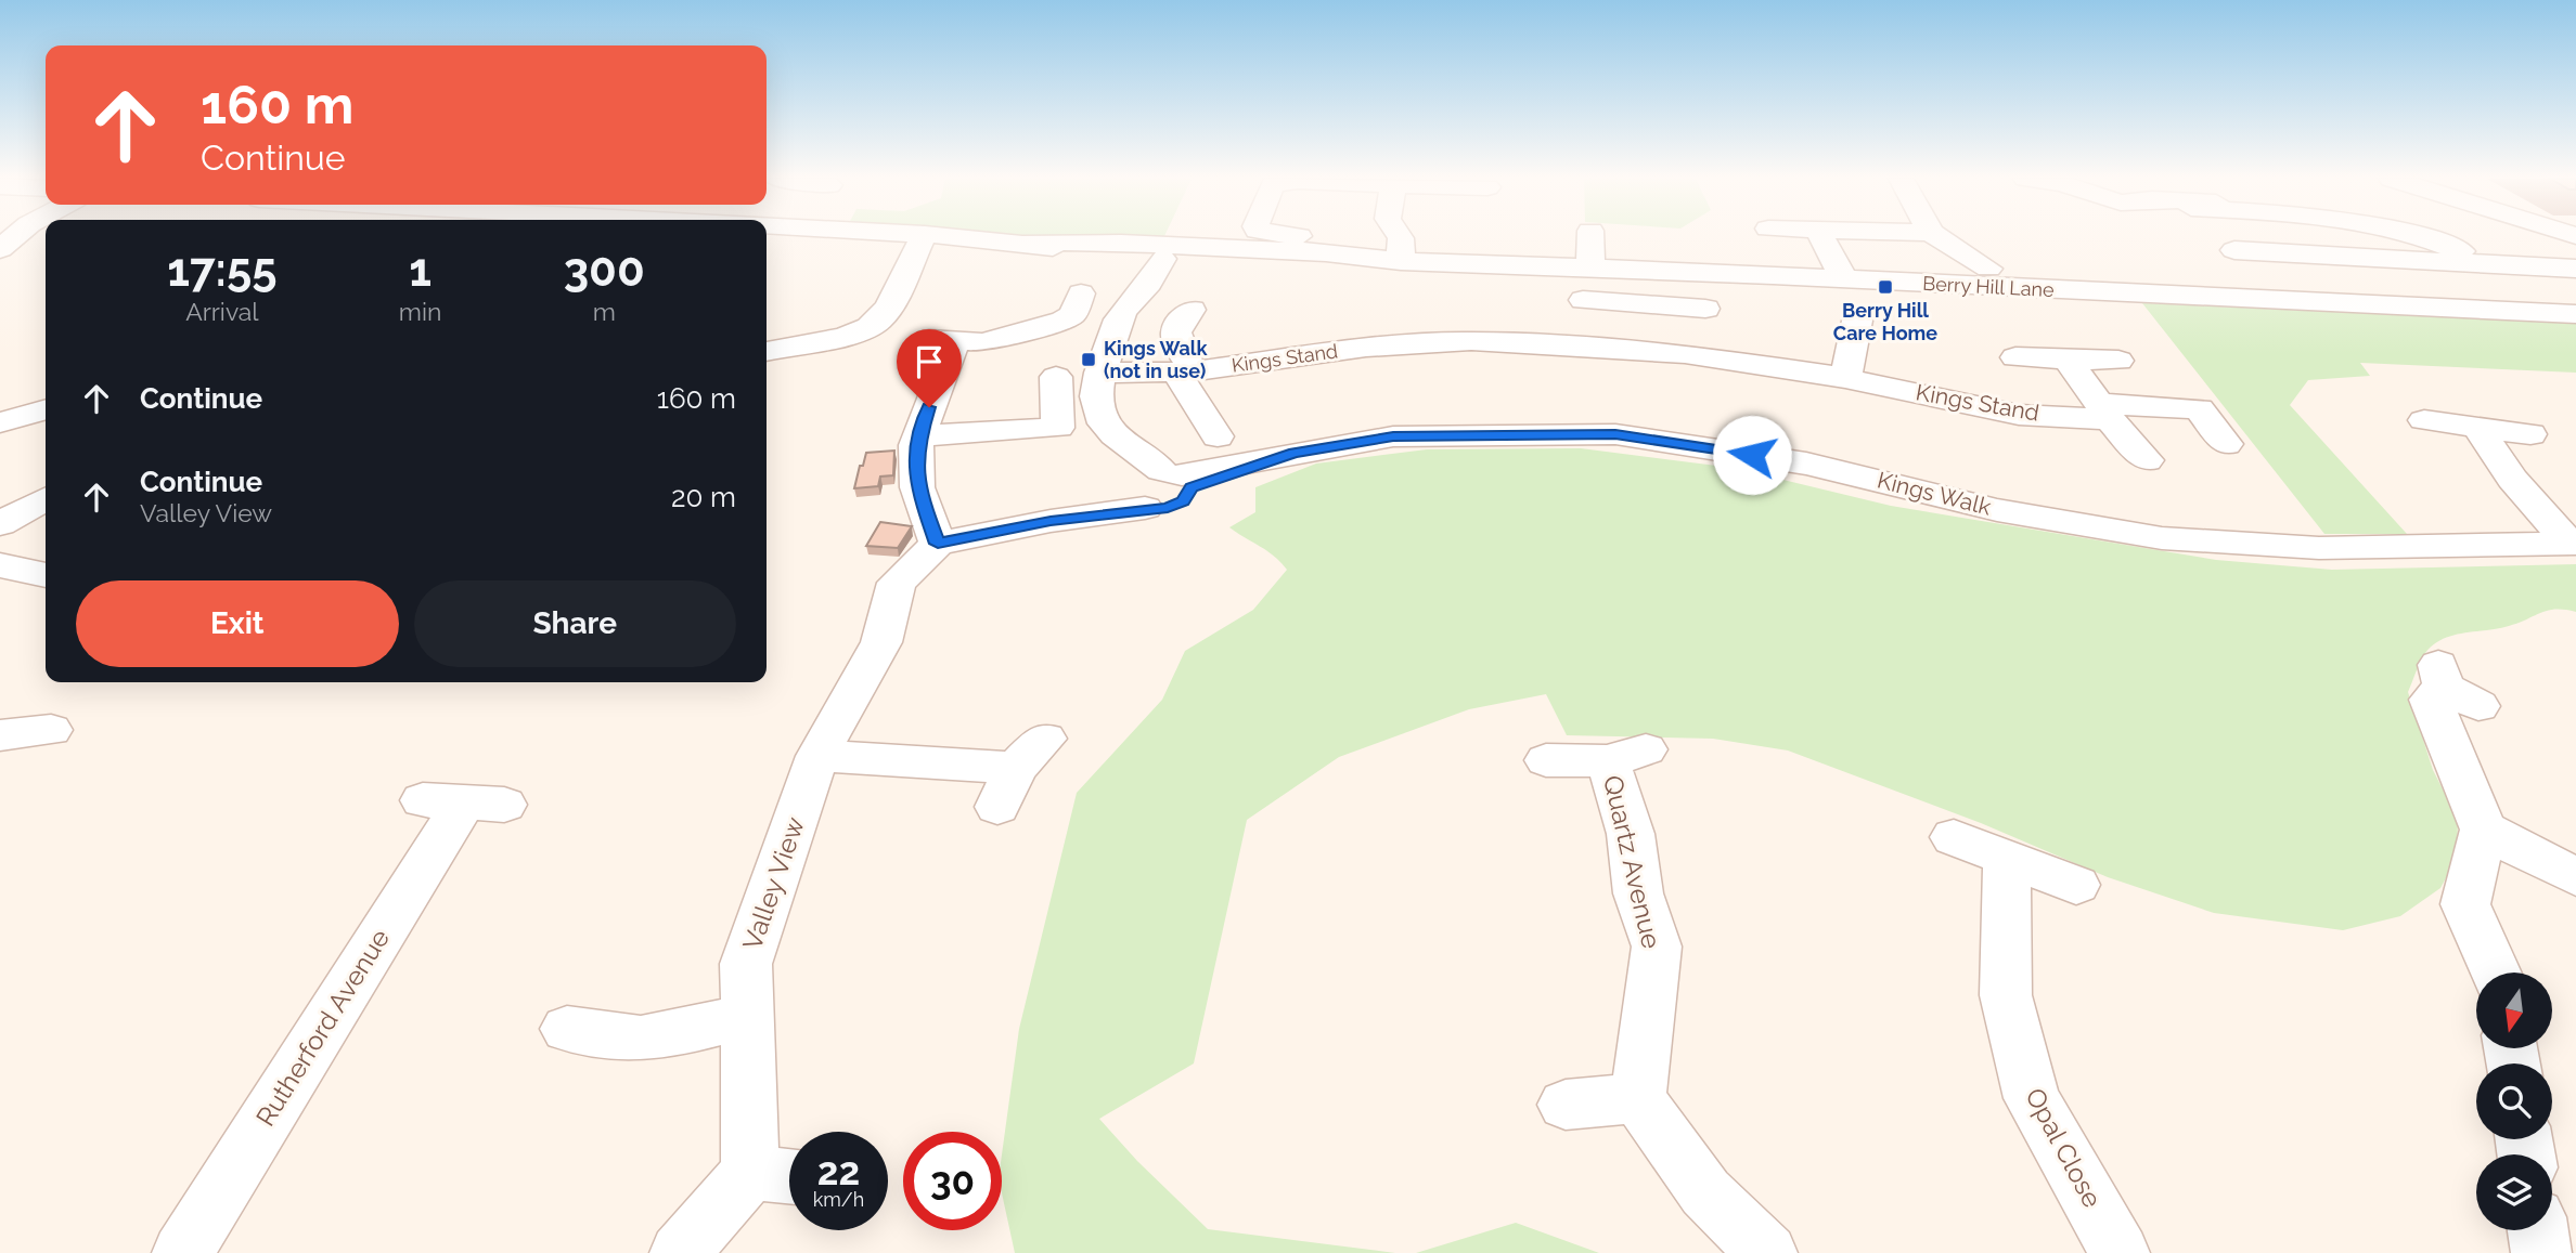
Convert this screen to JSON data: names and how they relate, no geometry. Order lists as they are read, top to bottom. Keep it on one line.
{"streets":{"street":["Berry Hill Lane","Kings Stand","Kings Walk","Quartz Avenue","Valley View","Rutherford Avenue","Opal Close"]},"places":{"transit":["Berry Hill Care Home","Kings Walk (not in use)"]},"north":"bottom","page":{"turn":["160 m","Continue"],"eta":["17:55","Arrival","1","min","300","m"],"list":[{"name":"Continue","value":"160 m"},{"name":"Continue","note":"Valley View","value":"20 m"}],"buttons":["Exit","Share"],"speed":"22 km/h","limit":"30"}}
